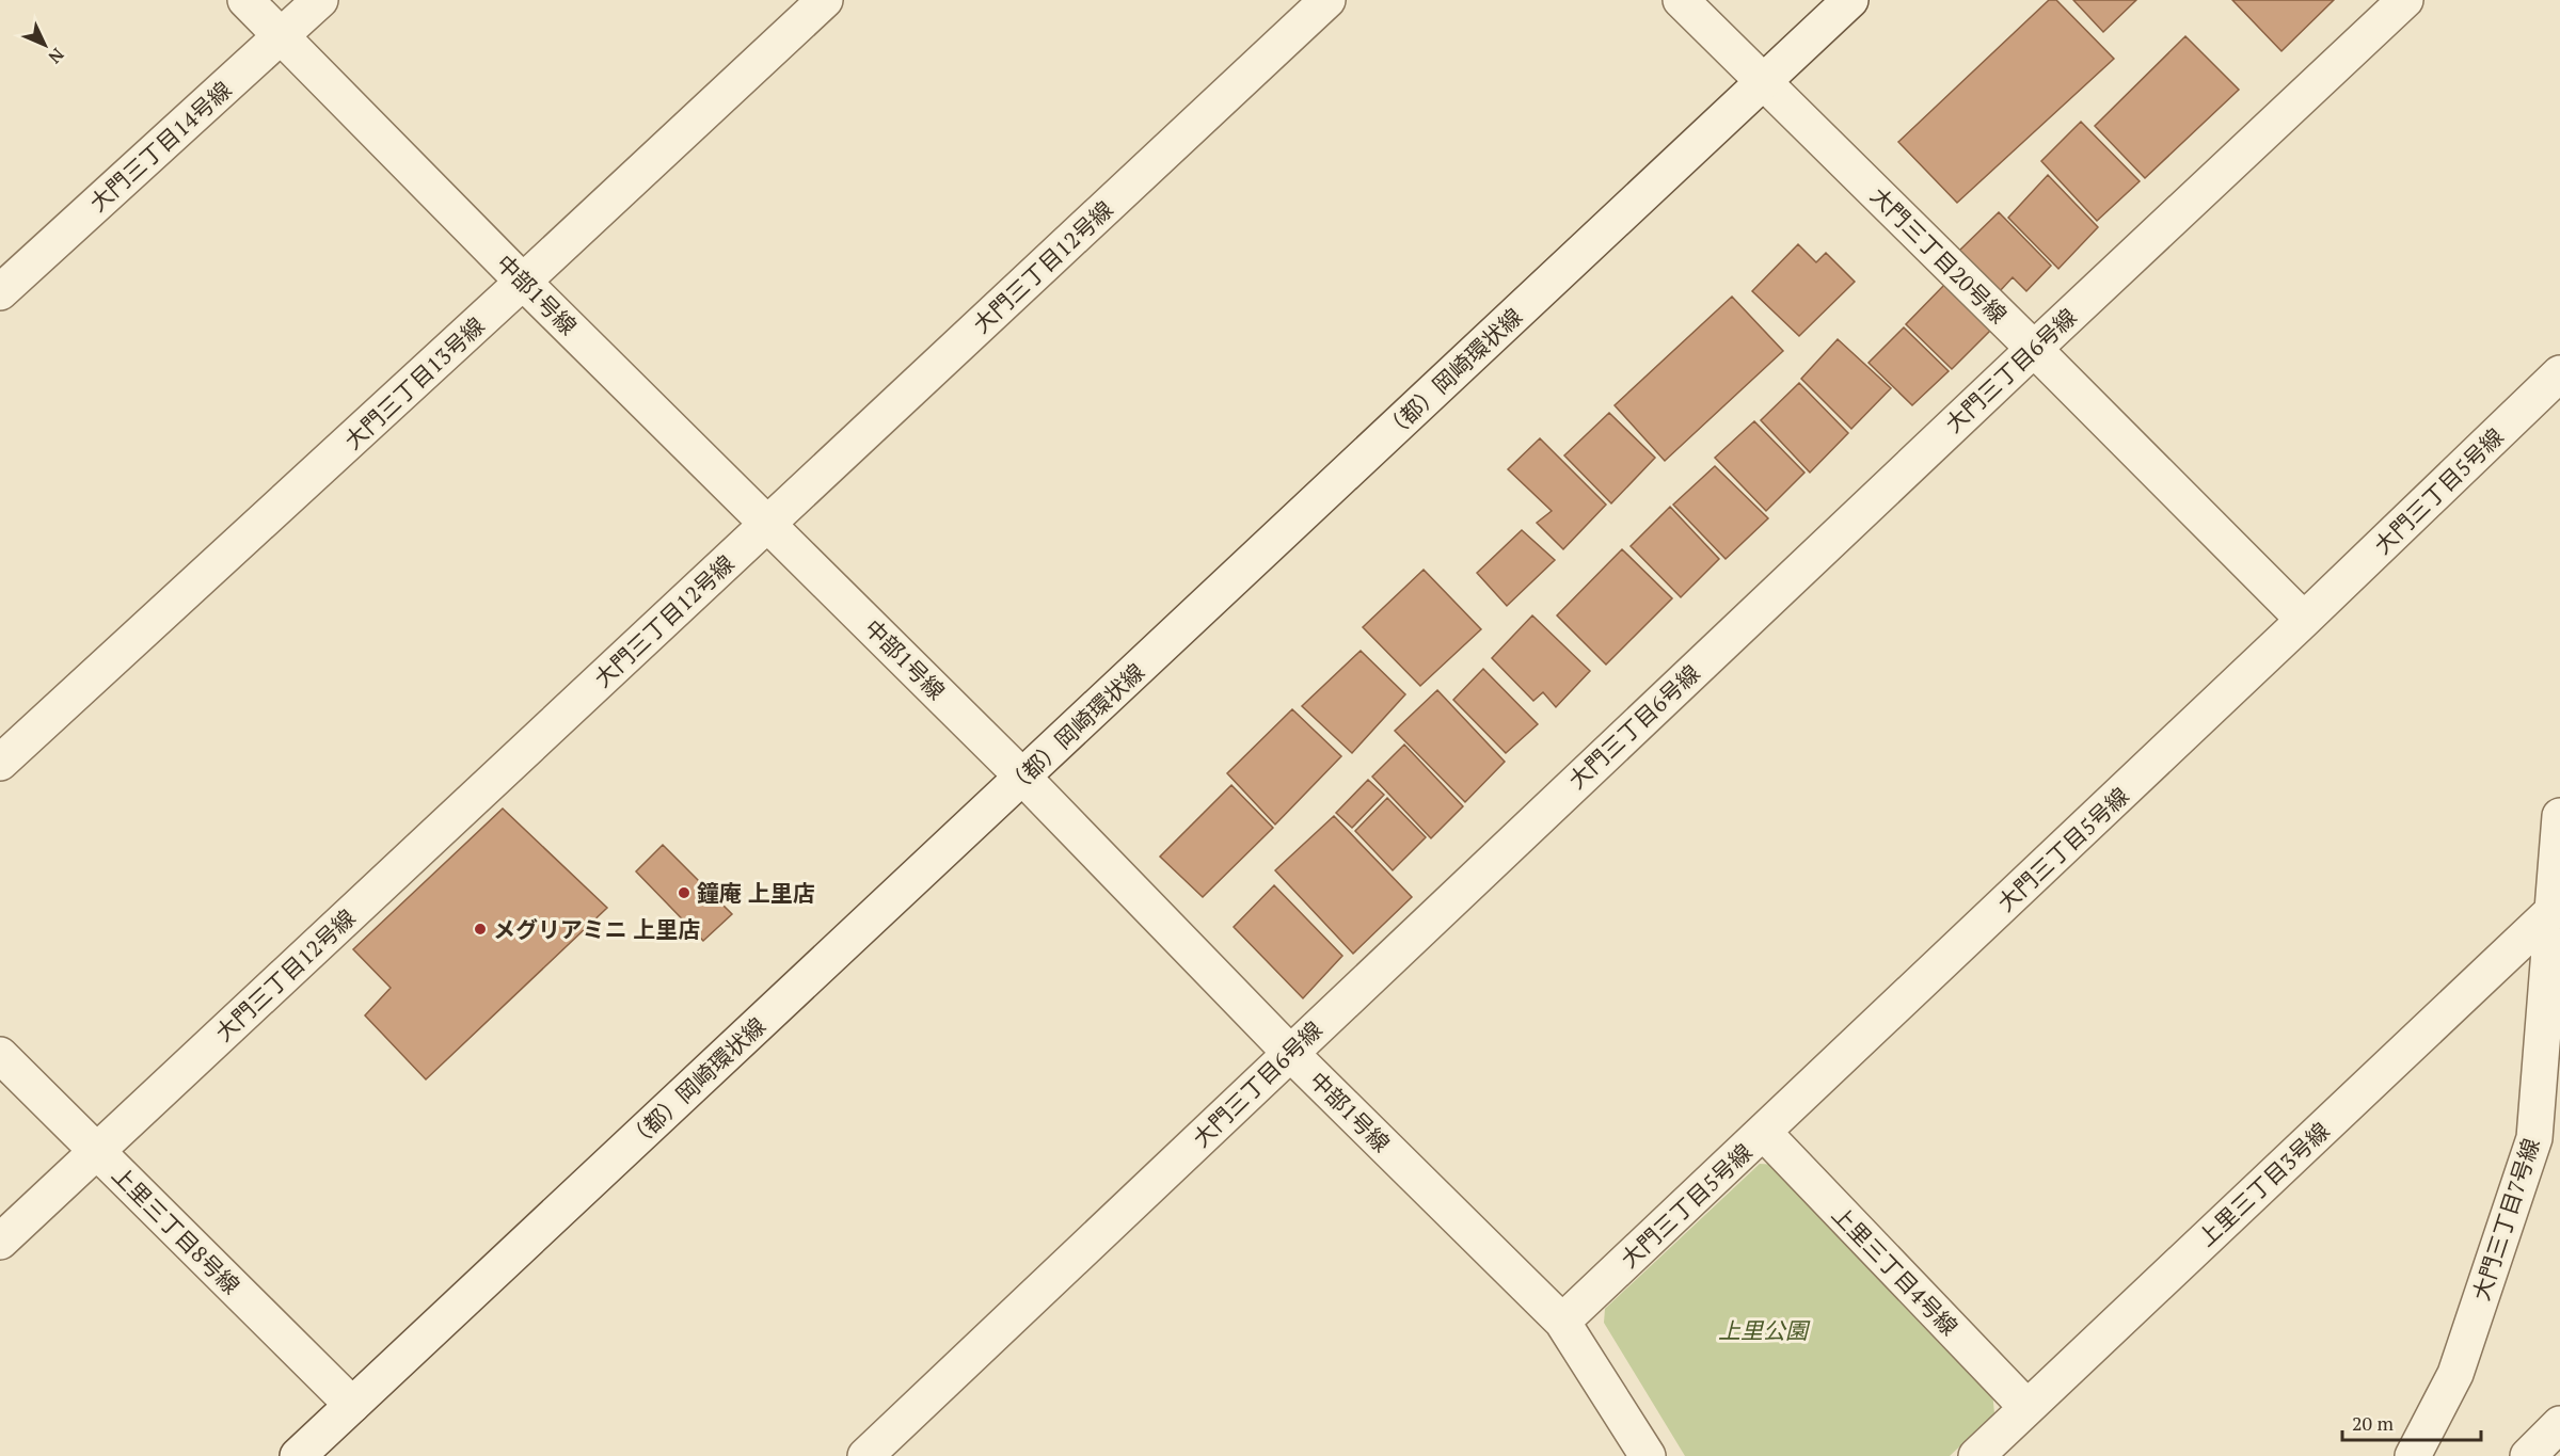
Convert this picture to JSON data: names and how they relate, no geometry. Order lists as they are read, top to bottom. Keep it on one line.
{"streets":{"street":["大門三丁目14号線","大門三丁目20号線","大門三丁目12号線","中部1号線","大門三丁目6号線","（都）岡崎環状線","大門三丁目13号線","大門三丁目5号線","上里三丁目3号線","大門三丁目7号線","上里三丁目8号線","上里三丁目4号線"]},"crossings":[["大門三丁目14号線","中部1号線"],["大門三丁目20号線","大門三丁目6号線"],["大門三丁目20号線","（都）岡崎環状線"],["大門三丁目20号線","大門三丁目5号線"],["大門三丁目12号線","中部1号線"],["大門三丁目12号線","上里三丁目8号線"],["中部1号線","大門三丁目6号線"],["中部1号線","（都）岡崎環状線"],["中部1号線","大門三丁目13号線"],["中部1号線","大門三丁目5号線"],["（都）岡崎環状線","上里三丁目8号線"],["大門三丁目5号線","上里三丁目4号線"],["上里三丁目3号線","大門三丁目7号線"],["上里三丁目3号線","上里三丁目4号線"]],"parks":["上里公園"],"places":["鐘庵 上里店","メグリアミニ 上里店"],"scale_bar":"20 m","north":"bottom right"}
